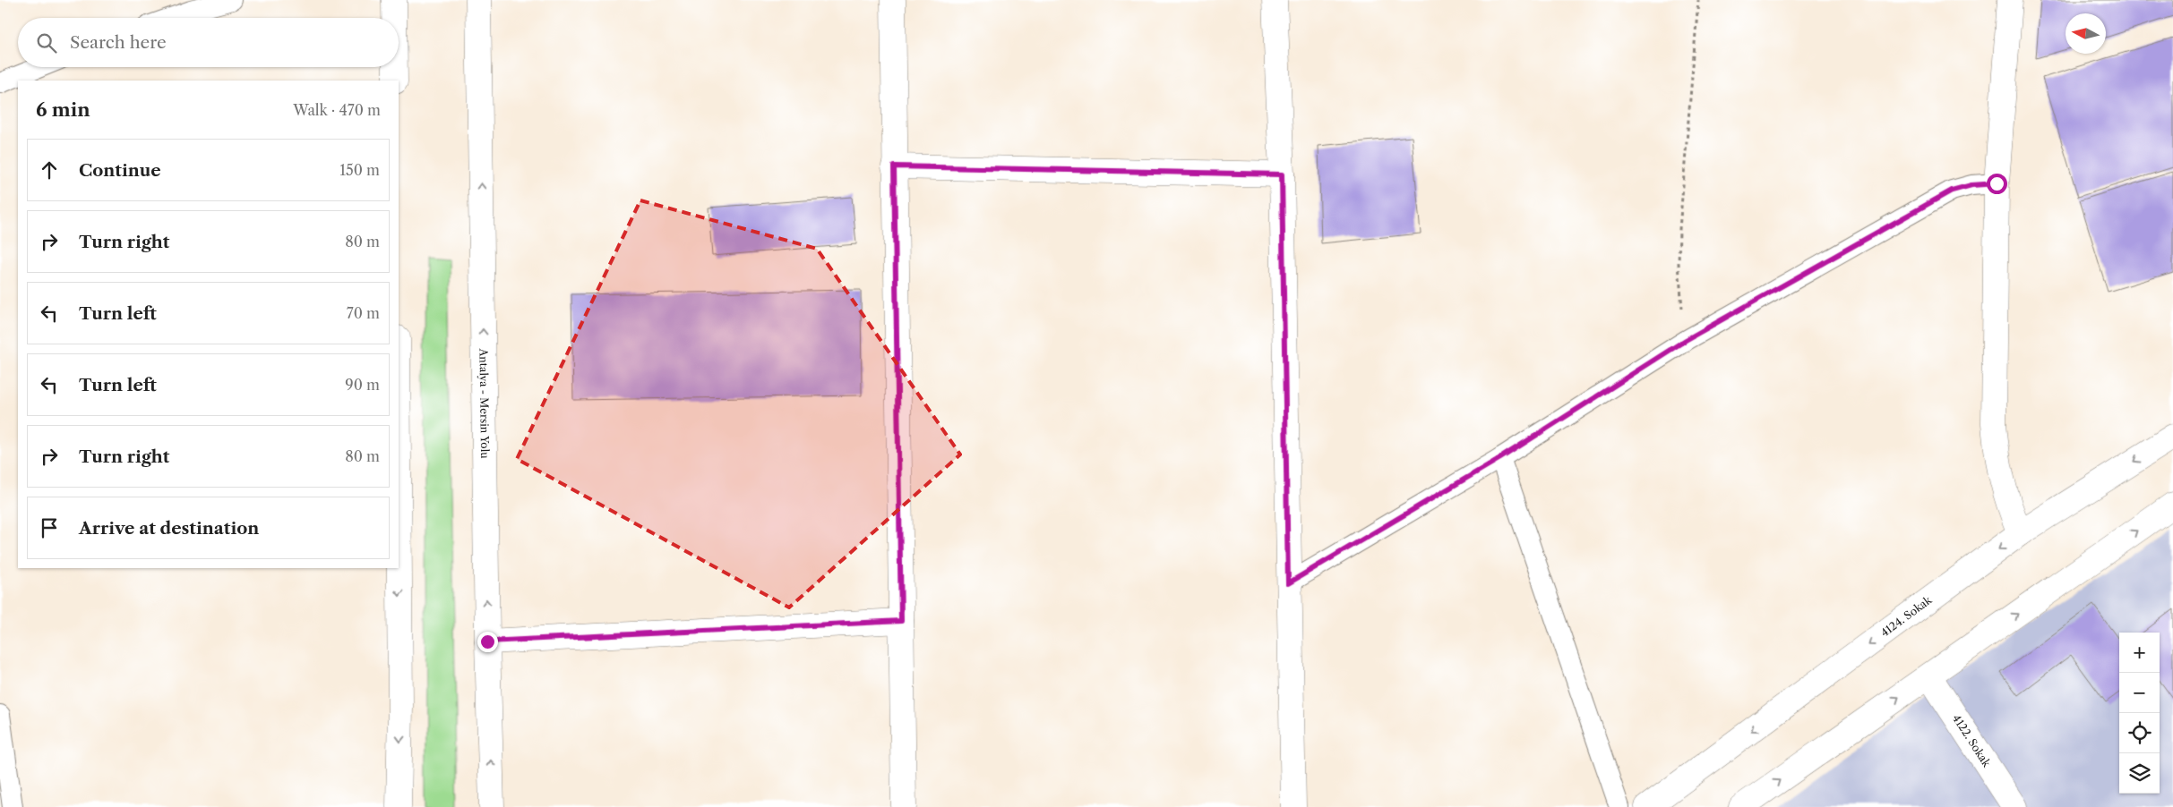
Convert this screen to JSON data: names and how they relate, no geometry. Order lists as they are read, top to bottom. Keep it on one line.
{"streets":{"main road":["Antalya - Mersin Yolu","4124. Sokak","4122. Sokak"]},"north":"left","page":{"search":"Search here","heading":["6 min","Walk · 470 m"],"list":[["Continue","150 m"],["Turn right","80 m"],["Turn left","70 m"],["Turn left","90 m"],["Turn right","80 m"],"Arrive at destination"],"map_buttons":["+","−"]}}
